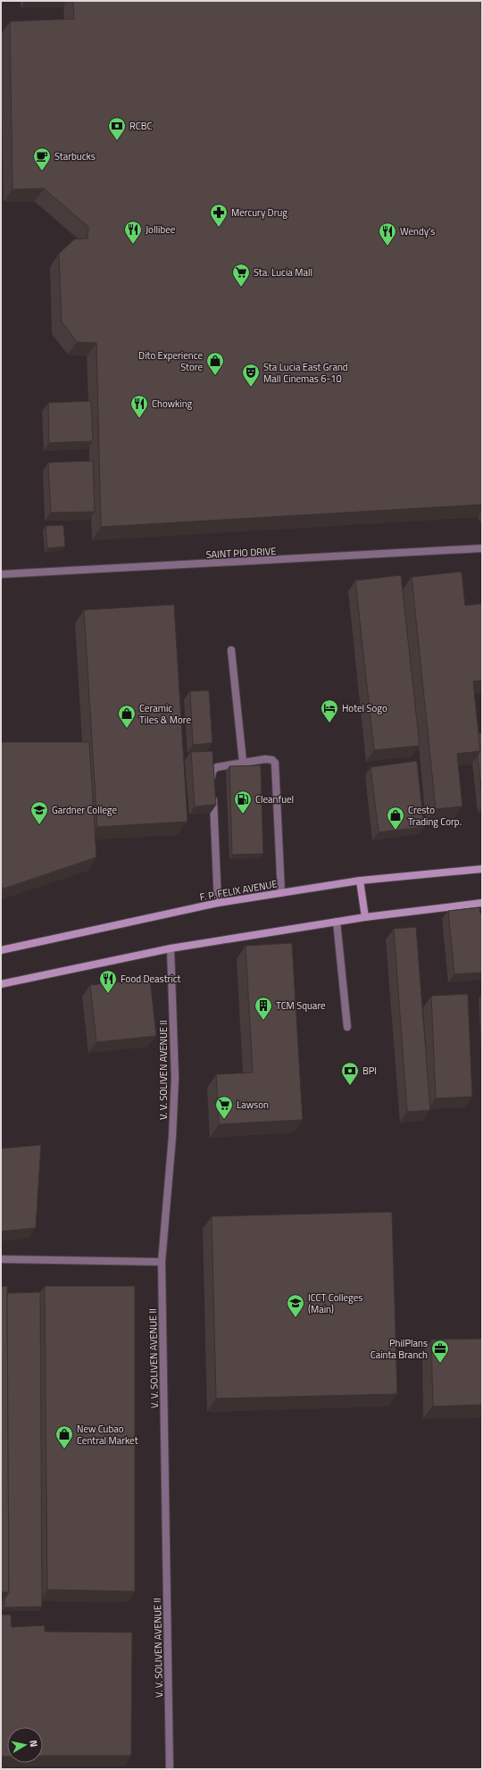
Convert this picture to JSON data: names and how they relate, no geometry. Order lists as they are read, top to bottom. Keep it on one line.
{"streets":{"main road":["F. P. FELIX AVENUE"],"street":["SAINT PIO DRIVE","V. V. SOLIVEN AVENUE II"]},"places":{"bank":["RCBC","BPI"],"cafe":["Starbucks"],"pharmacy":["Mercury Drug"],"restaurant":["Jollibee","Wendy's","Chowking","Food Deastrict"],"supermarket":["Sta. Lucia Mall","Lawson"],"shop":["Dito Experience Store","Ceramic Tiles & More","Cresto Trading Corp.","New Cubao Central Market"],"theatre":["Sta Lucia East Grand Mall Cinemas 6-10"],"hotel":["Hotel Sogo"],"fuel station":["Cleanfuel"],"school or university":["Gardner College","ICCT Colleges (Main)"],"building":["TCM Square"],"office":["PhilPlans Cainta Branch"]},"north":"right"}
